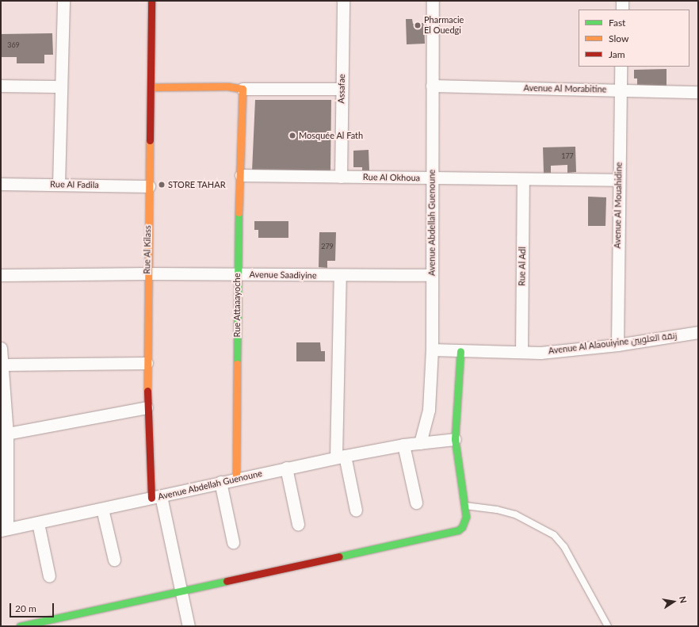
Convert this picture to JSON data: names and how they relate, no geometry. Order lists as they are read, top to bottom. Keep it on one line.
{"streets":{"street":["Assafae","Avenue Al Morabitine","Rue Al Okhoua","Rue Al Fadila","Avenue Al Mouahidine","Avenue Abdellah Guenoune","Rue Al Kilass","Rue Al Adl","Avenue Saadiyine","Rue Attaaayoche","Avenue Al Alaouiyine زنقة العلويين"]},"crossings":[["Assafae","Rue Al Okhoua"],["Avenue Al Morabitine","Avenue Al Mouahidine"],["Avenue Al Morabitine","Avenue Abdellah Guenoune"],["Rue Al Okhoua","Avenue Al Mouahidine"],["Rue Al Okhoua","Avenue Abdellah Guenoune"],["Rue Al Okhoua","Rue Al Adl"],["Rue Al Okhoua","Rue Attaaayoche"],["Rue Al Fadila","Rue Al Kilass"],["Avenue Al Mouahidine","Avenue Al Alaouiyine زنقة العلويين"],["Avenue Abdellah Guenoune","Rue Al Kilass"],["Avenue Abdellah Guenoune","Avenue Saadiyine"],["Avenue Abdellah Guenoune","Rue Attaaayoche"],["Avenue Abdellah Guenoune","Avenue Al Alaouiyine زنقة العلويين"],["Rue Al Kilass","Avenue Saadiyine"],["Rue Al Adl","Avenue Al Alaouiyine زنقة العلويين"],["Avenue Saadiyine","Rue Attaaayoche"]],"places":["Pharmacie El Ouedgi","Mosquée Al Fath","STORE TAHAR"],"house_numbers":["369","177","279"],"legend":["Fast","Slow","Jam"],"scale_bar":"20 m","north":"right"}
